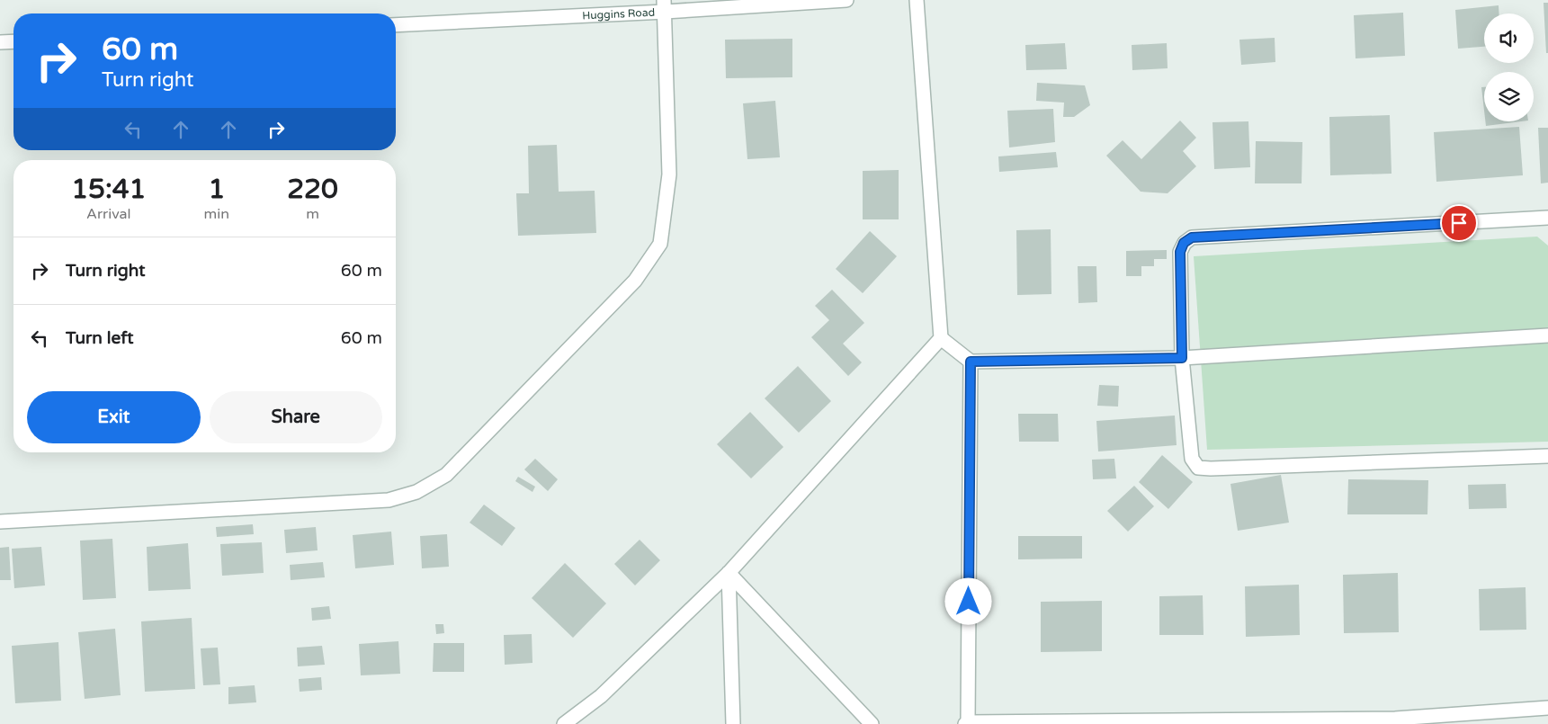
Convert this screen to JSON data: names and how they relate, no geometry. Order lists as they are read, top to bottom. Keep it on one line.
{"streets":{"street":["Huggins Road"]},"page":{"turn":["60 m","Turn right"],"eta":["15:41","Arrival","1","min","220","m"],"list":[{"name":"Turn right","value":"60 m"},{"name":"Turn left","value":"60 m"}],"buttons":["Exit","Share"]}}
